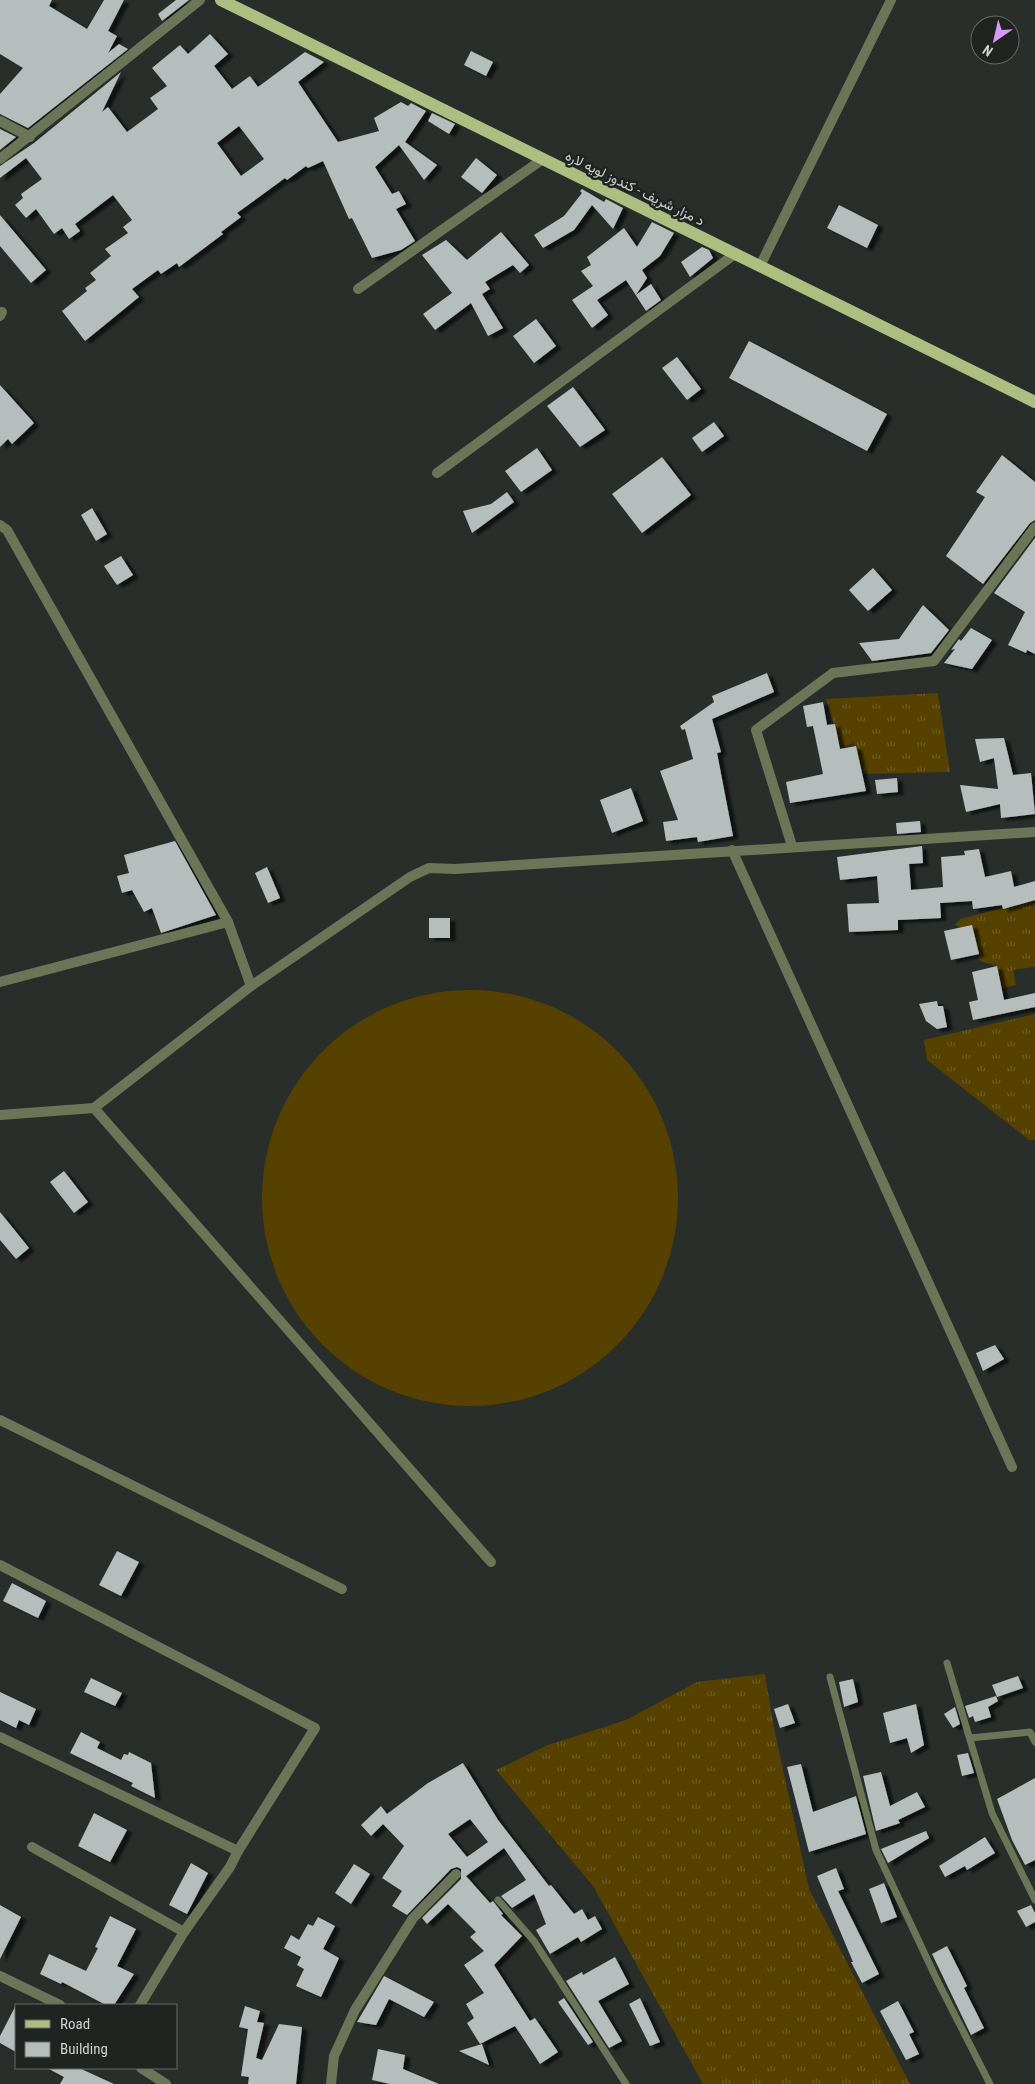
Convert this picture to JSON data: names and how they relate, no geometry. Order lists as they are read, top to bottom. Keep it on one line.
{"streets":{"main road":["د مزار شریف - کندوز لویه لاره"]},"legend":["Road","Building"],"north":"bottom left"}
